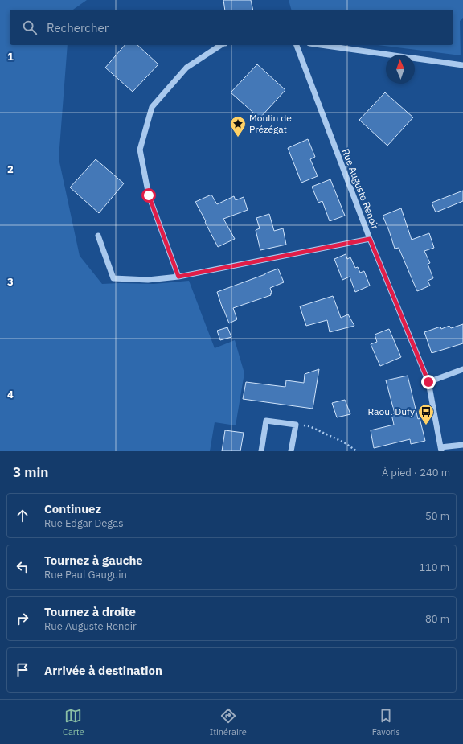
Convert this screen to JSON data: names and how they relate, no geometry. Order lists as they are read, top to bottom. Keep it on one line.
{"streets":{"street":["Rue Auguste Renoir"]},"places":{"place":["Moulin de Prézégat"],"bus stop":["Raoul Dufy"]},"north":"top","page":{"search":"Rechercher","heading":["3 min","À pied · 240 m"],"list":[["Continuez","Rue Edgar Degas","50 m"],["Tournez à gauche","Rue Paul Gauguin","110 m"],["Tournez à droite","Rue Auguste Renoir","80 m"],"Arrivée à destination"],"nav":["Carte","Itinéraire","Favoris"]},"grid":{"rows":["1","2","3","4"]}}
